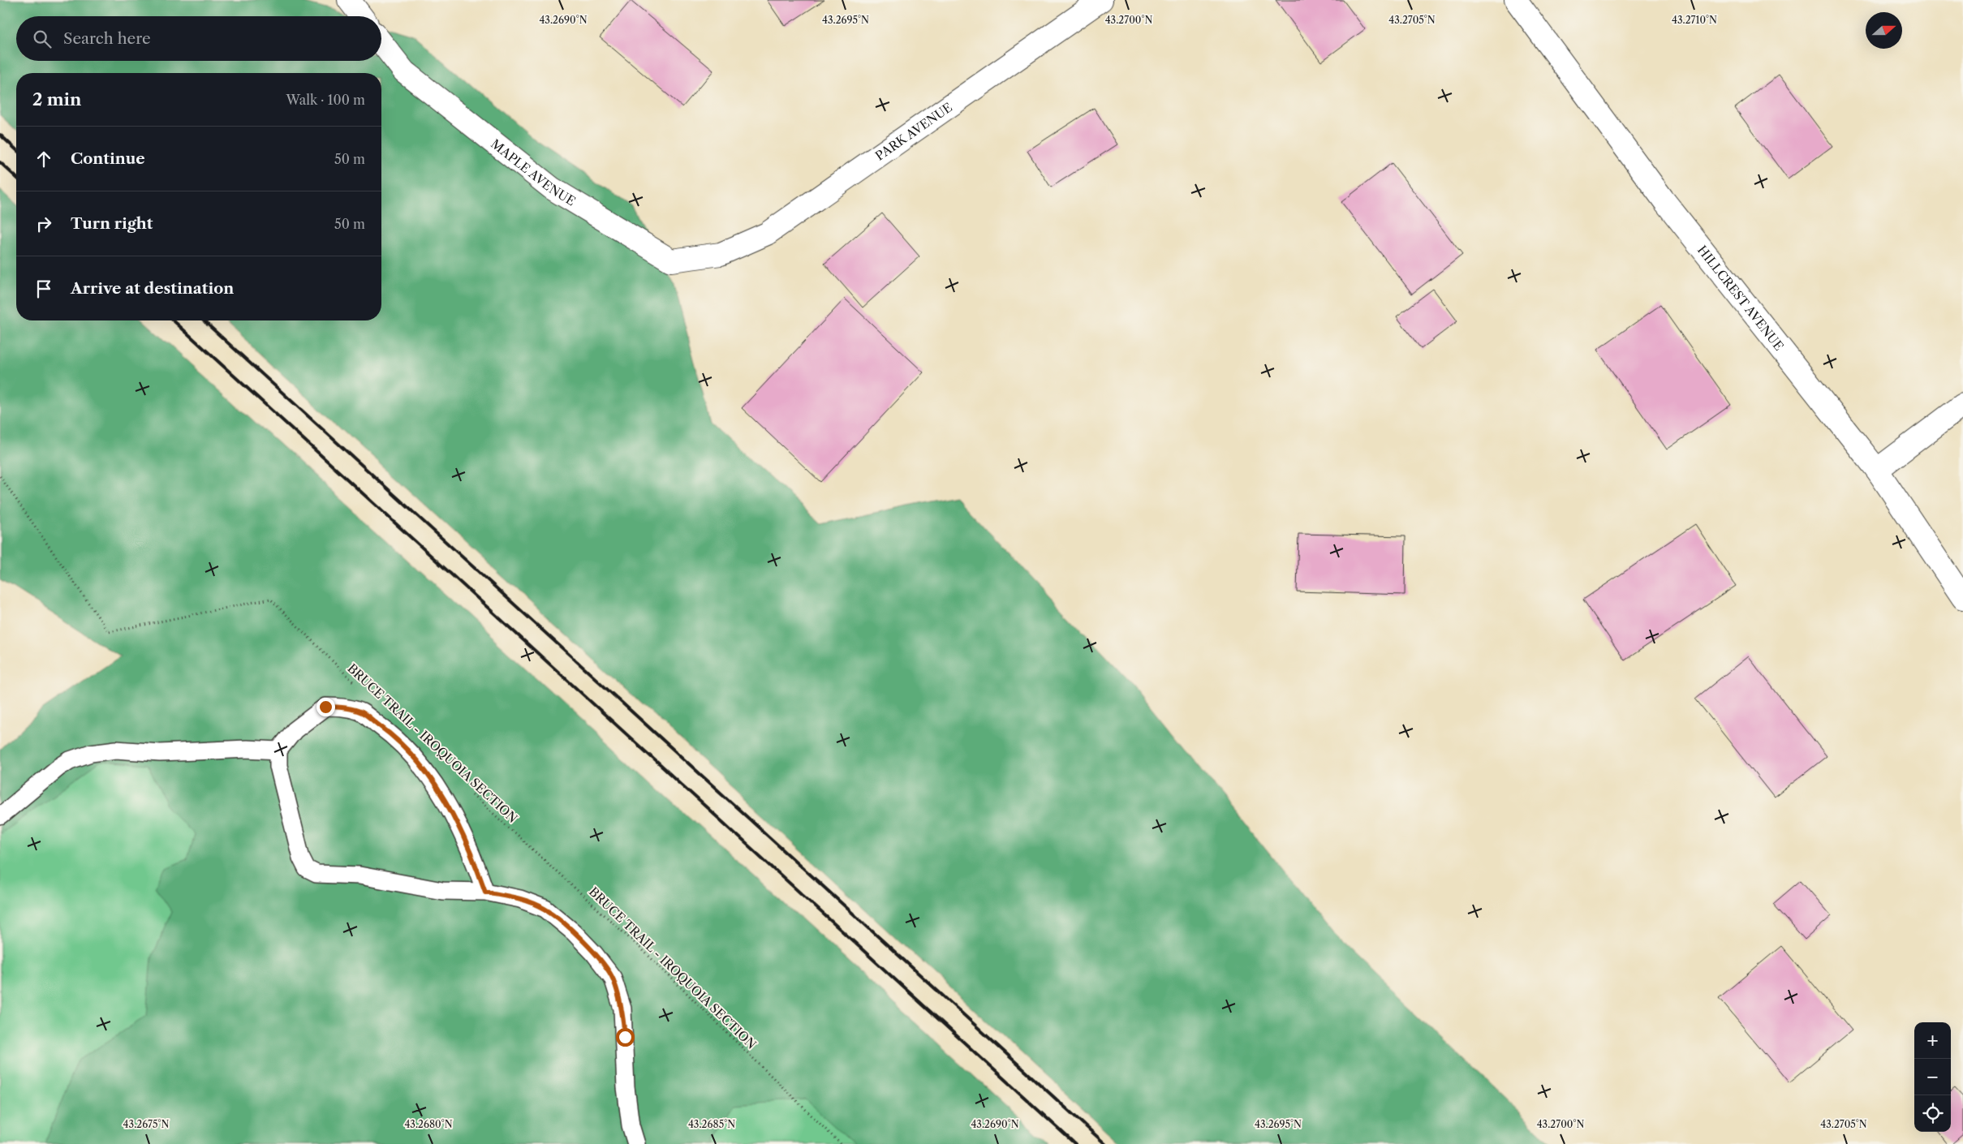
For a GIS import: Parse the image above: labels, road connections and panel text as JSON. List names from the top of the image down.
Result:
{
  "streets": {
    "street": ["PARK AVENUE", "MAPLE AVENUE", "HILLCREST AVENUE"],
    "path": ["BRUCE TRAIL - IROQUOIA SECTION"]
  },
  "crossings": [
    ["PARK AVENUE", "MAPLE AVENUE"]
  ],
  "north": "right",
  "page": {
    "search": "Search here",
    "heading": ["2 min", "Walk · 100 m"],
    "list": [
      ["Continue", "50 m"],
      ["Turn right", "50 m"],
      "Arrive at destination"
    ],
    "map_buttons": ["+", "−"]
  },
  "coordinates": [
    "43.2710°N",
    "43.2690°N",
    "43.2695°N",
    "43.2700°N",
    "43.2705°N",
    "43.2675°N",
    "43.2680°N",
    "43.2685°N"
  ]
}
